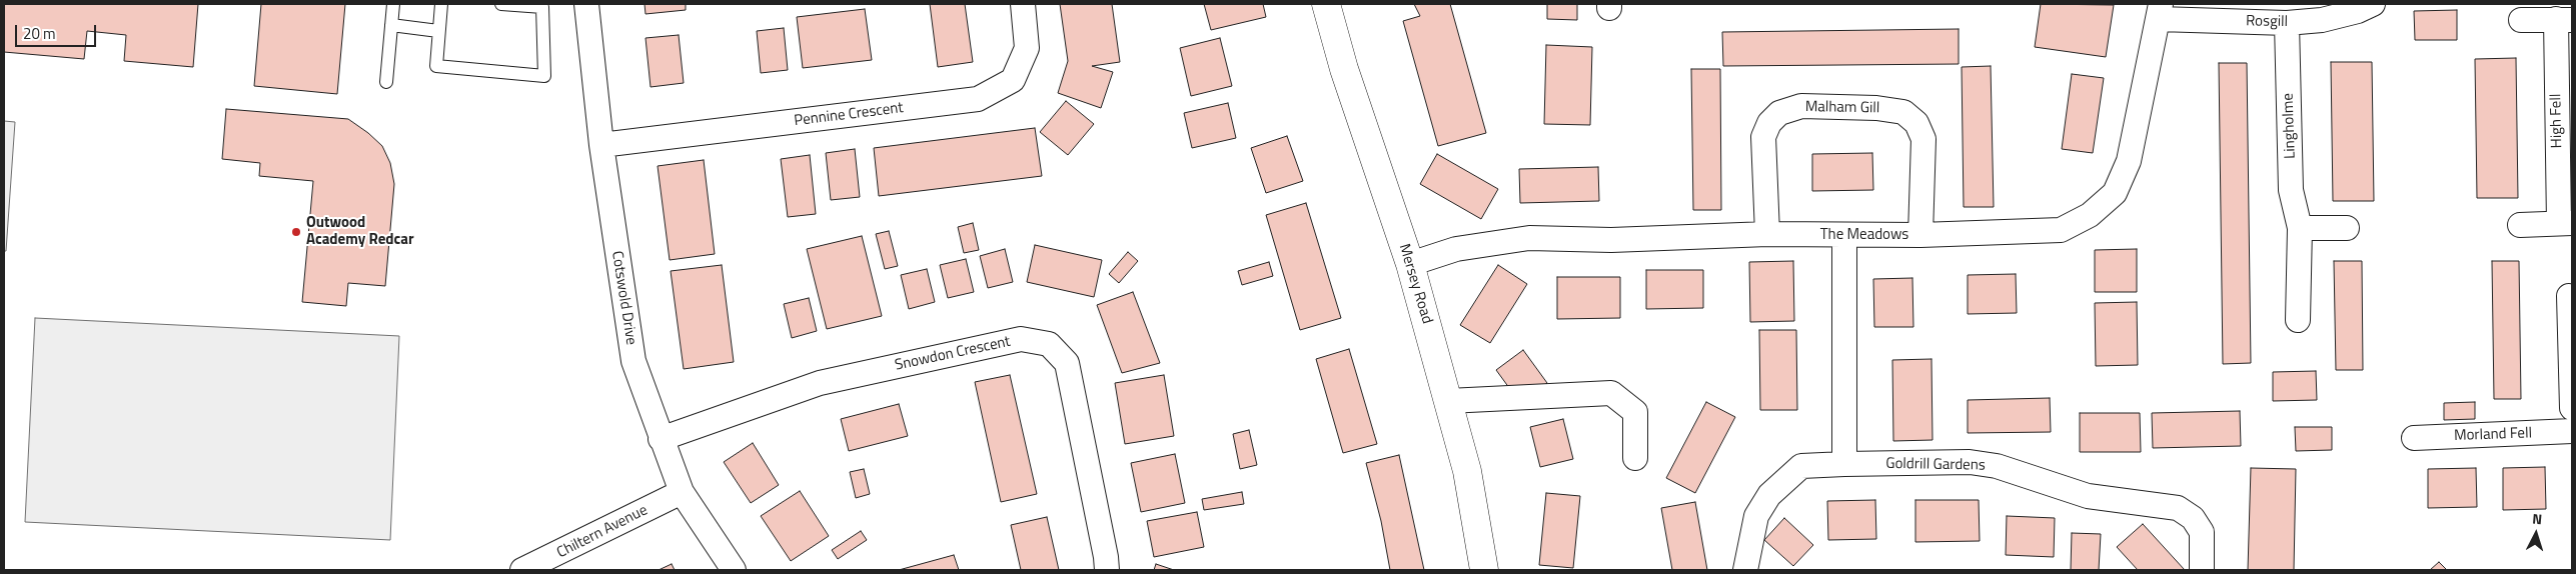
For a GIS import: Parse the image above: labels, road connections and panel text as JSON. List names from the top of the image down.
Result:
{
  "streets": {
    "street": [
      "Rosgill",
      "Malham Gill",
      "Pennine Crescent",
      "High Fell",
      "Lingholme",
      "The Meadows",
      "Mersey Road",
      "Cotswold Drive",
      "Snowdon Crescent",
      "Morland Fell",
      "Goldrill Gardens",
      "Chiltern Avenue"
    ]
  },
  "crossings": [
    ["Rosgill", "Lingholme"],
    ["Rosgill", "The Meadows"],
    ["Malham Gill", "The Meadows"],
    ["Pennine Crescent", "Cotswold Drive"],
    ["The Meadows", "Mersey Road"],
    ["Cotswold Drive", "Snowdon Crescent"],
    ["Cotswold Drive", "Chiltern Avenue"]
  ],
  "places": ["Outwood Academy Redcar"],
  "scale_bar": "20 m",
  "north": "top"
}
